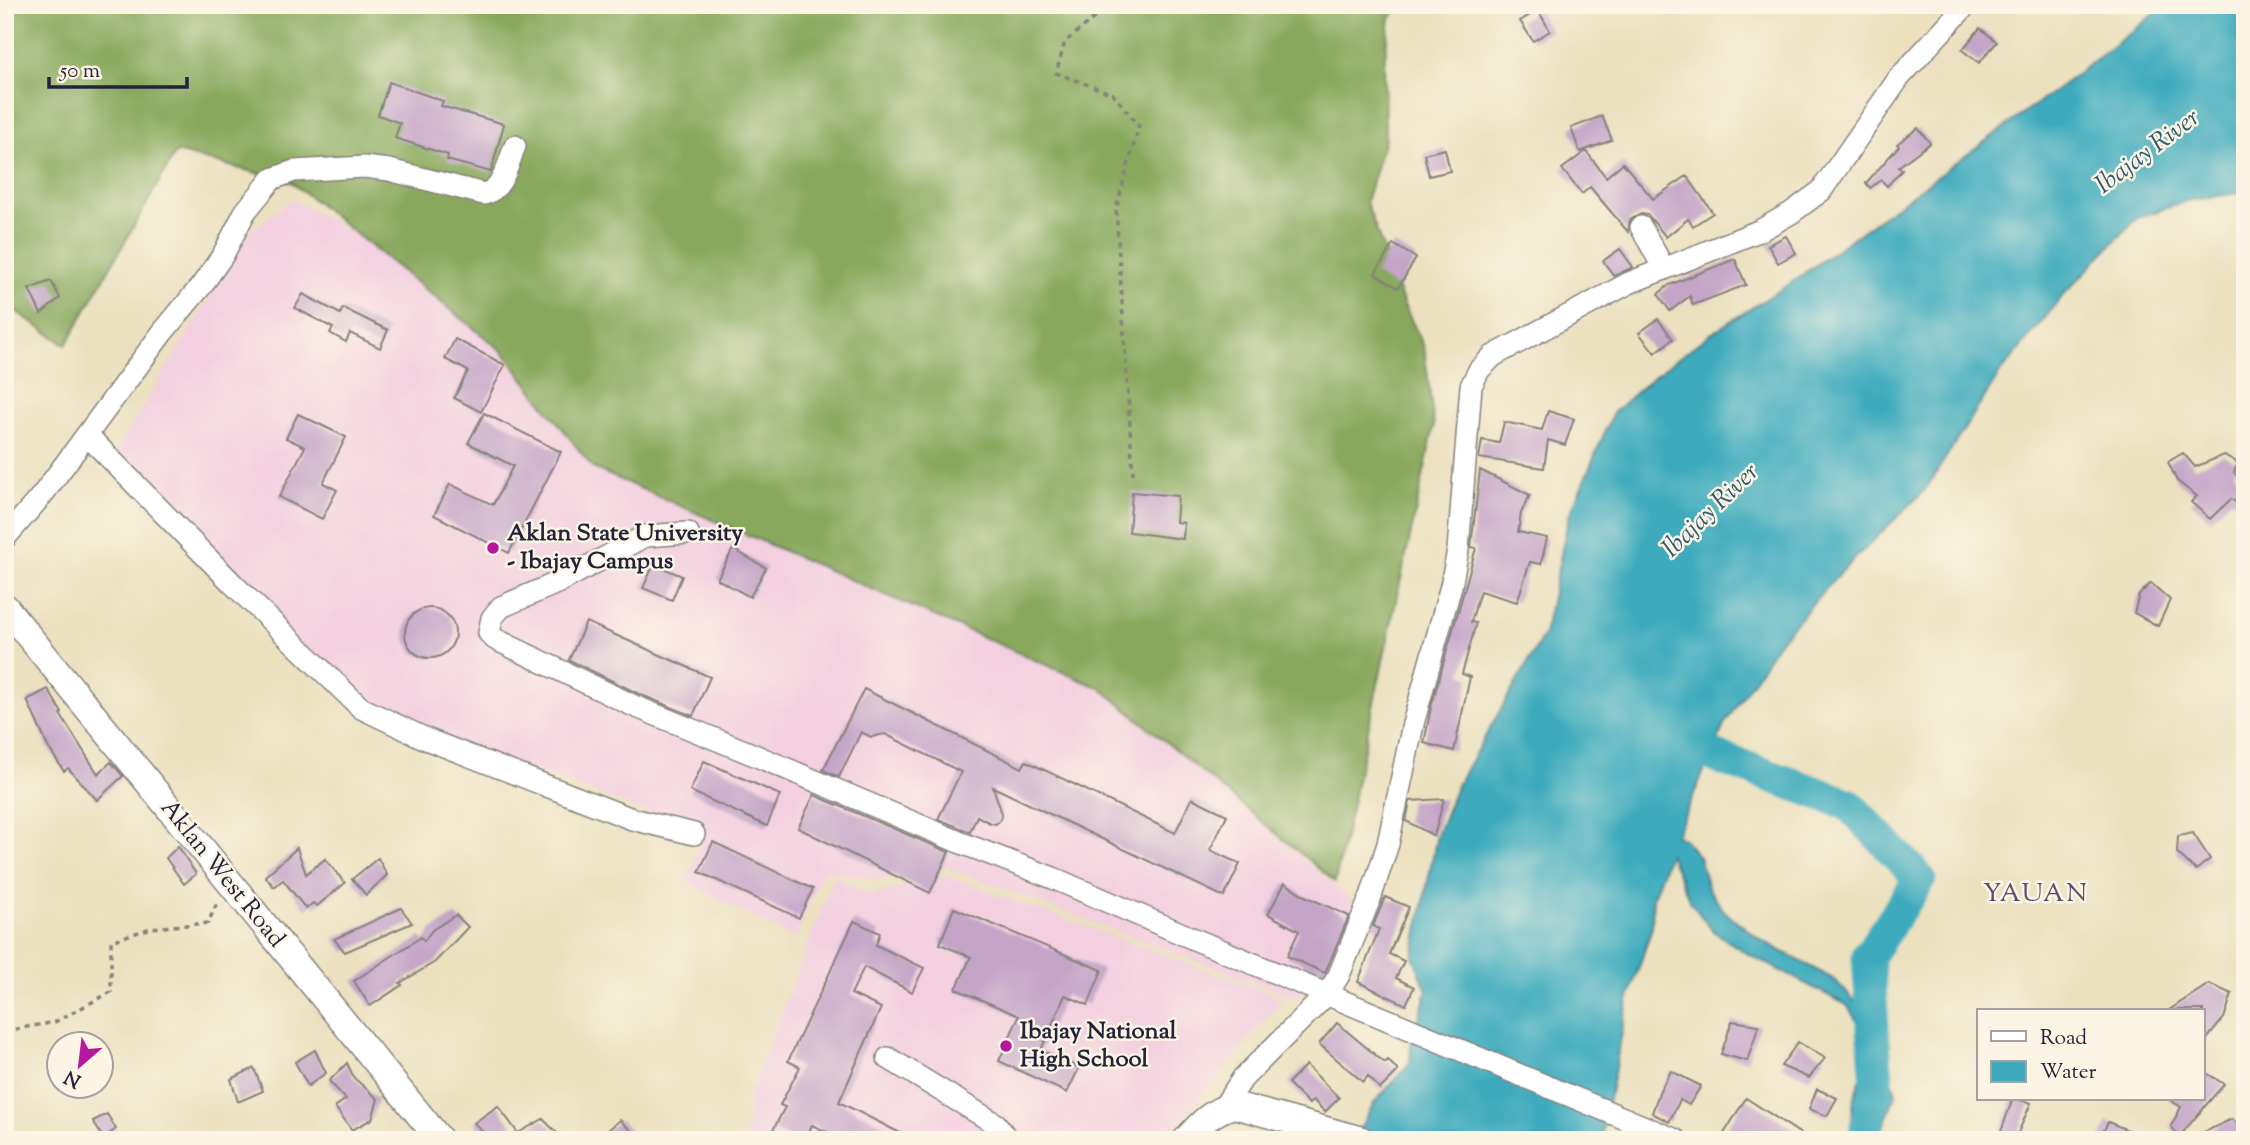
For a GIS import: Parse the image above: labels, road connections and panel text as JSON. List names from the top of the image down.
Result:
{
  "streets": {
    "main road": ["Aklan West Road"]
  },
  "districts": ["YAUAN"],
  "water": ["Ibajay River"],
  "places": ["Aklan State University - Ibajay Campus", "Ibajay National High School"],
  "legend": ["Road", "Water"],
  "scale_bar": "50 m",
  "north": "bottom left"
}
